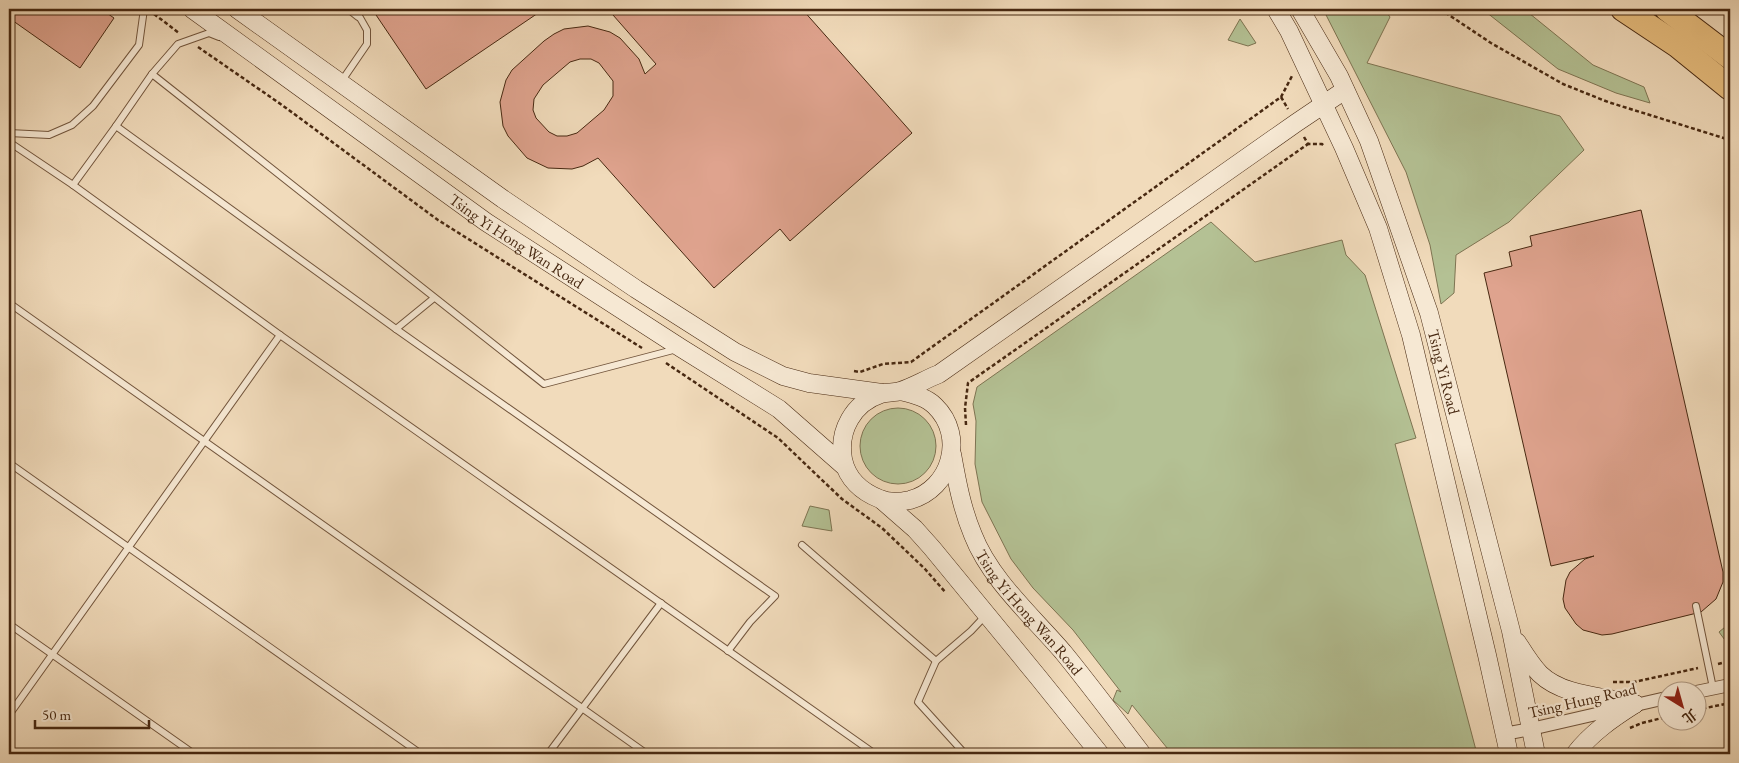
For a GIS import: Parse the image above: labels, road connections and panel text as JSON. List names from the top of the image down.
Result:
{
  "streets": {
    "street": ["Tsing Yi Hong Wan Road", "Tsing Yi Road", "Tsing Hung Road"]
  },
  "crossings": [
    ["Tsing Yi Road", "Tsing Hung Road"]
  ],
  "scale_bar": "50 m",
  "north": "bottom right"
}
